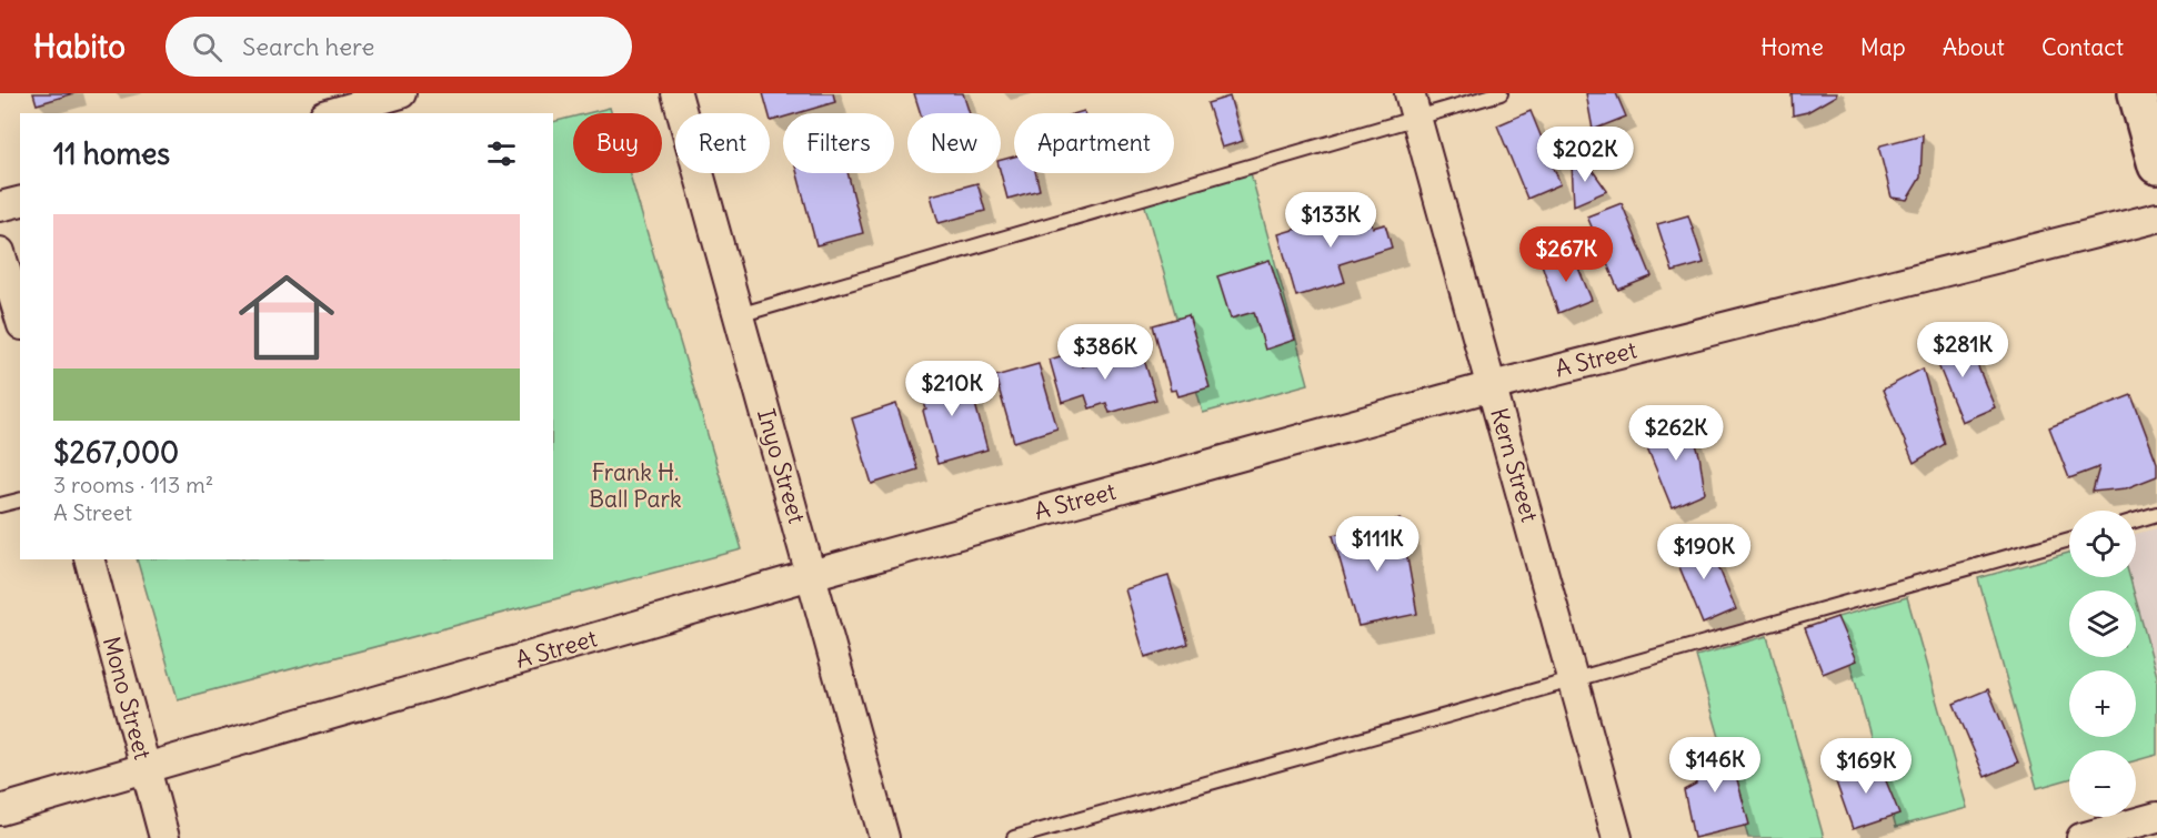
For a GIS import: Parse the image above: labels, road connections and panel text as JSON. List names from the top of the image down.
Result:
{
  "streets": {
    "street": [
      "A Street",
      "Kern Street",
      "Inyo Street",
      "Mono Street"
    ]
  },
  "crossings": [
    ["A Street", "Kern Street"],
    ["A Street", "Inyo Street"],
    ["A Street", "Mono Street"]
  ],
  "parks": ["Frank H. Ball Park"],
  "page": {
    "header": "Habito",
    "search": "Search here",
    "nav": [
      "Home",
      "Map",
      "About",
      "Contact"
    ],
    "chip": [
      "Buy",
      "Rent",
      "Filters",
      "New",
      "Apartment"
    ],
    "heading": "11 homes",
    "price": [
      "$202K",
      "$133K",
      "$267K",
      "$281K",
      "$386K",
      "$210K",
      "$262K",
      "$111K",
      "$190K",
      "$146K",
      "$169K"
    ],
    "list": [
      {
        "name": "$267,000",
        "note": "3 rooms · 113 m² · A Street"
      }
    ],
    "map_buttons": ["+", "−"]
  }
}
